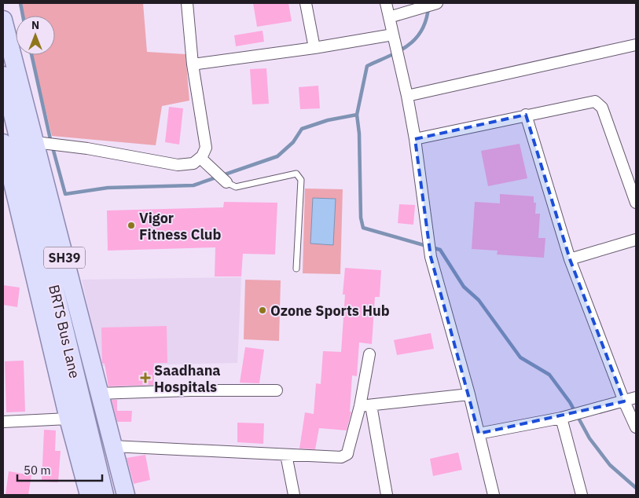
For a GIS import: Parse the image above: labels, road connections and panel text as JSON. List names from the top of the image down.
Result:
{
  "streets": {
    "main road": ["SH39", "BRTS Bus Lane"]
  },
  "places": {
    "other": ["Vigor Fitness Club", "Ozone Sports Hub"],
    "health": ["Saadhana Hospitals"]
  },
  "scale_bar": "50 m",
  "north": "top"
}
